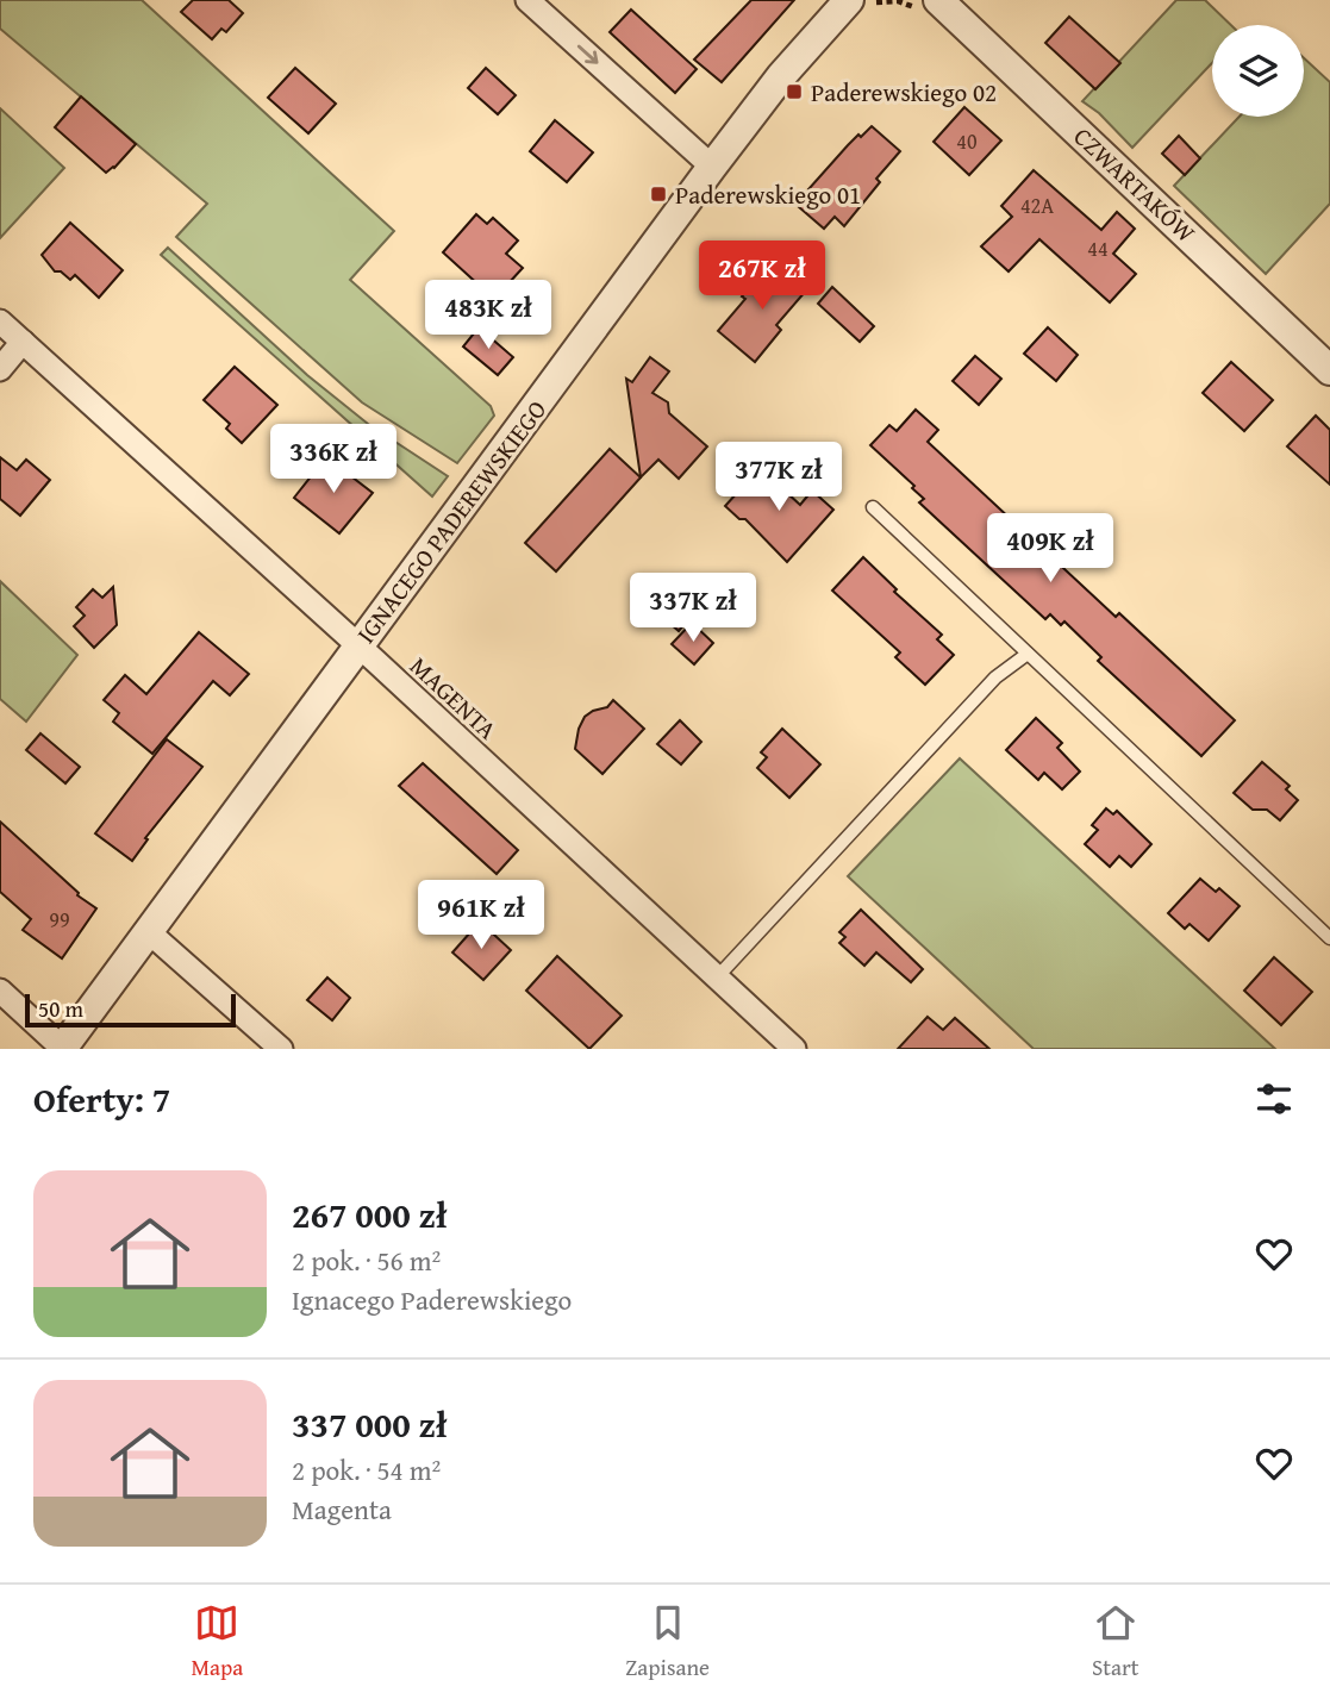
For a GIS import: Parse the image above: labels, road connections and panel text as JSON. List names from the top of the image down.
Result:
{
  "streets": {
    "street": ["CZWARTAKÓW", "IGNACEGO PADEREWSKIEGO", "MAGENTA"]
  },
  "crossings": [
    ["IGNACEGO PADEREWSKIEGO", "MAGENTA"]
  ],
  "places": {
    "transit": ["Paderewskiego 02", "Paderewskiego 01"]
  },
  "house_numbers": [
    "40",
    "42A",
    "44",
    "99"
  ],
  "scale_bar": "50 m",
  "page": {
    "price": [
      "267K zł",
      "483K zł",
      "336K zł",
      "377K zł",
      "409K zł",
      "337K zł",
      "961K zł"
    ],
    "scale": "50 m",
    "heading": "Oferty: 7",
    "list": [
      {
        "name": "267 000 zł",
        "note": "2 pok. · 56 m² · Ignacego Paderewskiego"
      },
      {
        "name": "337 000 zł",
        "note": "2 pok. · 54 m² · Magenta"
      }
    ],
    "tabs": ["Mapa", "Zapisane", "Start"]
  }
}
